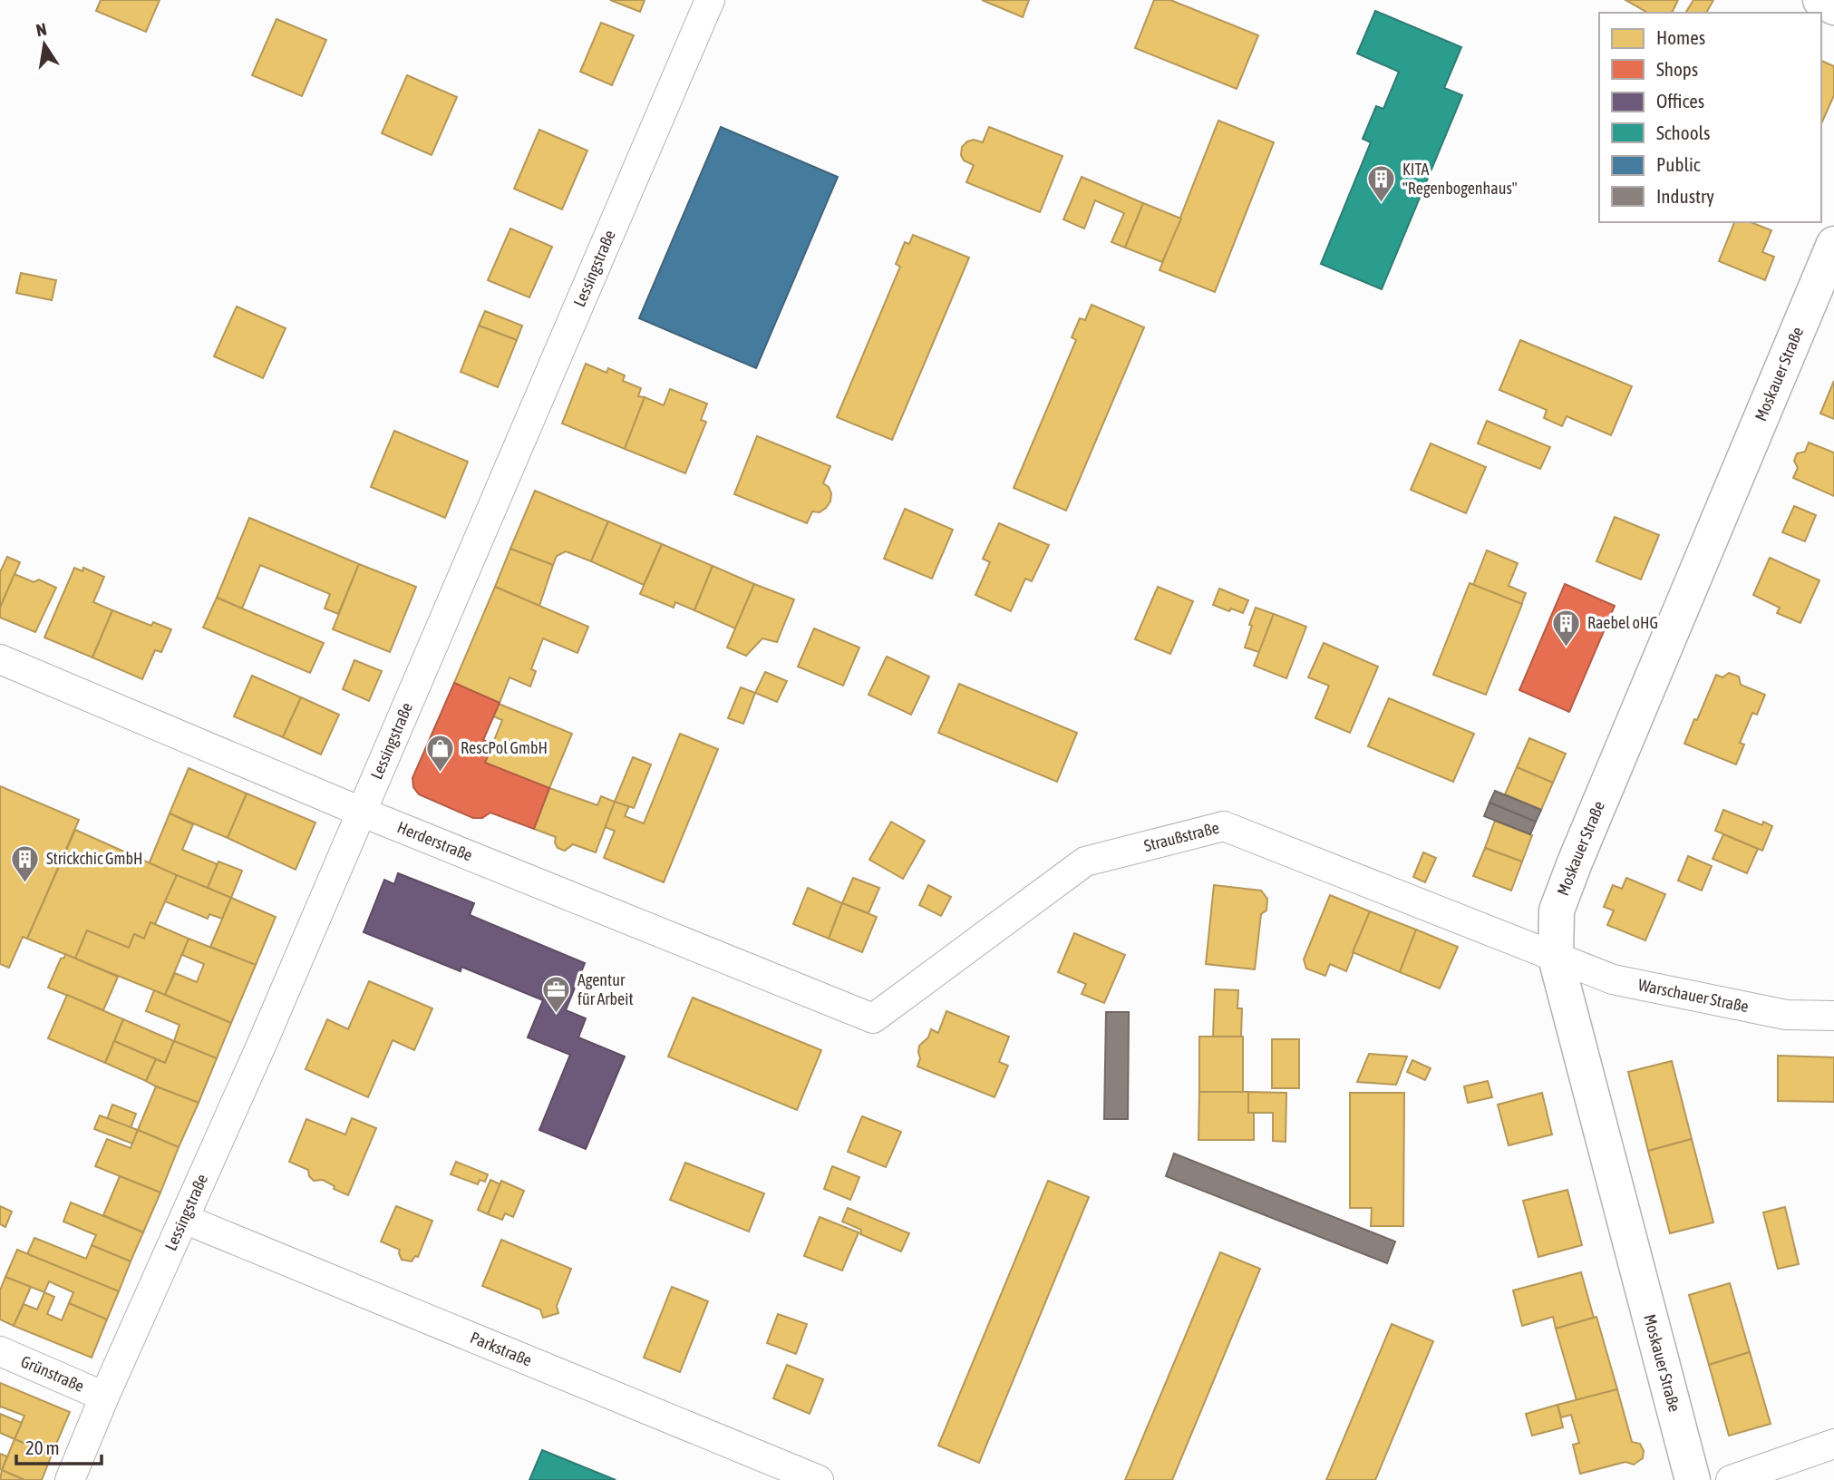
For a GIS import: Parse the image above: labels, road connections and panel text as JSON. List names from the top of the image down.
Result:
{
  "streets": {
    "main road": ["Moskauer Straße"],
    "street": [
      "Lessingstraße",
      "Straußstraße",
      "Herderstraße",
      "Warschauer Straße",
      "Parkstraße",
      "Grünstraße"
    ]
  },
  "crossings": [
    ["Lessingstraße", "Herderstraße"],
    ["Lessingstraße", "Parkstraße"],
    ["Lessingstraße", "Grünstraße"],
    ["Moskauer Straße", "Straußstraße"],
    ["Moskauer Straße", "Warschauer Straße"],
    ["Straußstraße", "Herderstraße"],
    ["Straußstraße", "Warschauer Straße"]
  ],
  "places": {
    "building": ["KITA \"Regenbogenhaus\"", "Raebel oHG", "Strickchic GmbH"],
    "shop": ["RescPol GmbH"],
    "office": ["Agentur für Arbeit"]
  },
  "legend": [
    "Homes",
    "Shops",
    "Offices",
    "Schools",
    "Public",
    "Industry"
  ],
  "scale_bar": "20 m",
  "north": "top"
}
